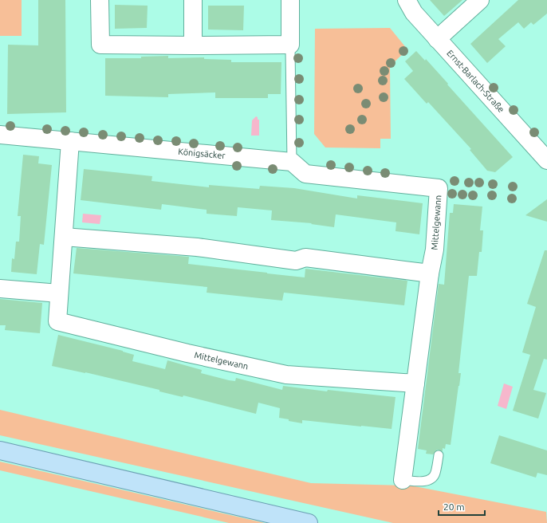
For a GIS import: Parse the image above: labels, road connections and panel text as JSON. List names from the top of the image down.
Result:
{
  "streets": {
    "street": ["Ernst-Barlach-Straße", "Königsäcker", "Mittelgewann"]
  },
  "crossings": [
    ["Königsäcker", "Mittelgewann"]
  ],
  "scale_bar": "20 m"
}
